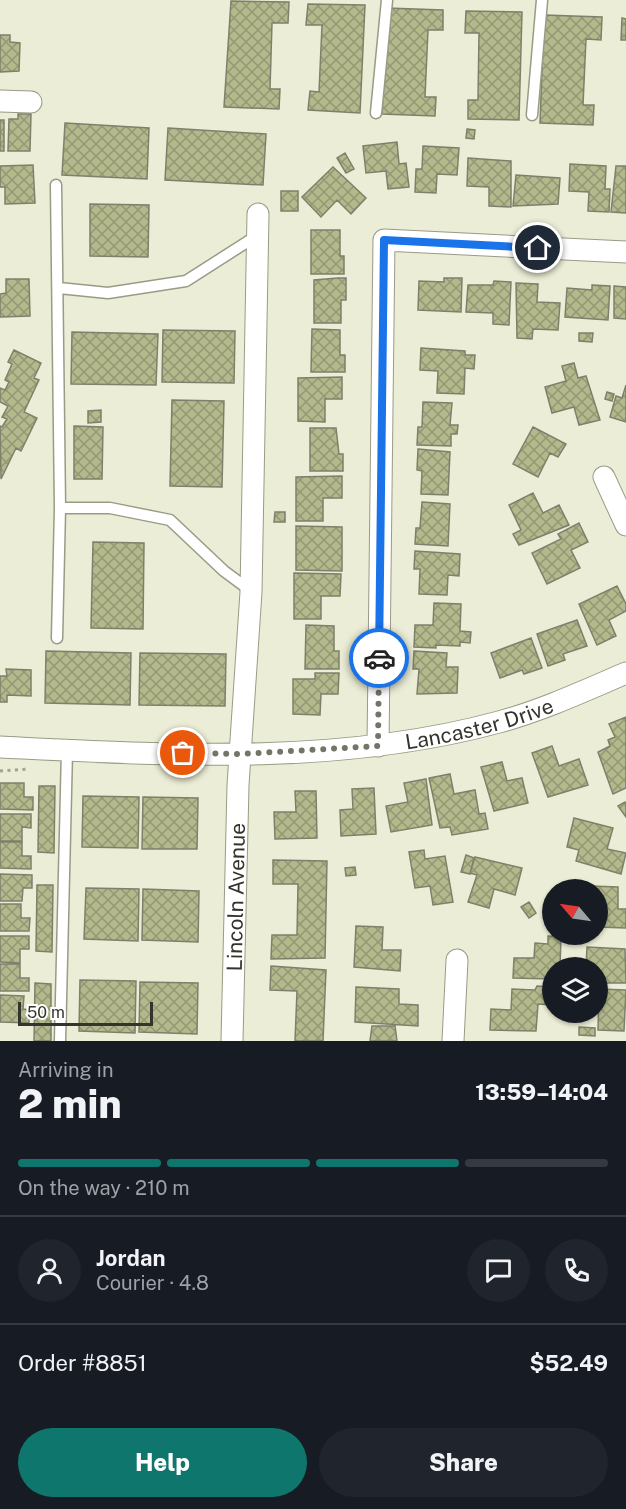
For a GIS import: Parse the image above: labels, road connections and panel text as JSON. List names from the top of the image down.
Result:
{
  "streets": {
    "street": ["Lancaster Drive", "Lincoln Avenue"]
  },
  "crossings": [
    ["Lancaster Drive", "Lincoln Avenue"]
  ],
  "scale_bar": "50 m",
  "north": "top left",
  "page": {
    "scale": "50 m",
    "heading": ["2 min", "Arriving in", "13:59–14:04"],
    "panel": [
      "Jordan",
      "Courier · 4.8",
      "Order #8851",
      "$52.49"
    ],
    "bar": "On the way · 210 m",
    "buttons": ["Help", "Share"]
  }
}
